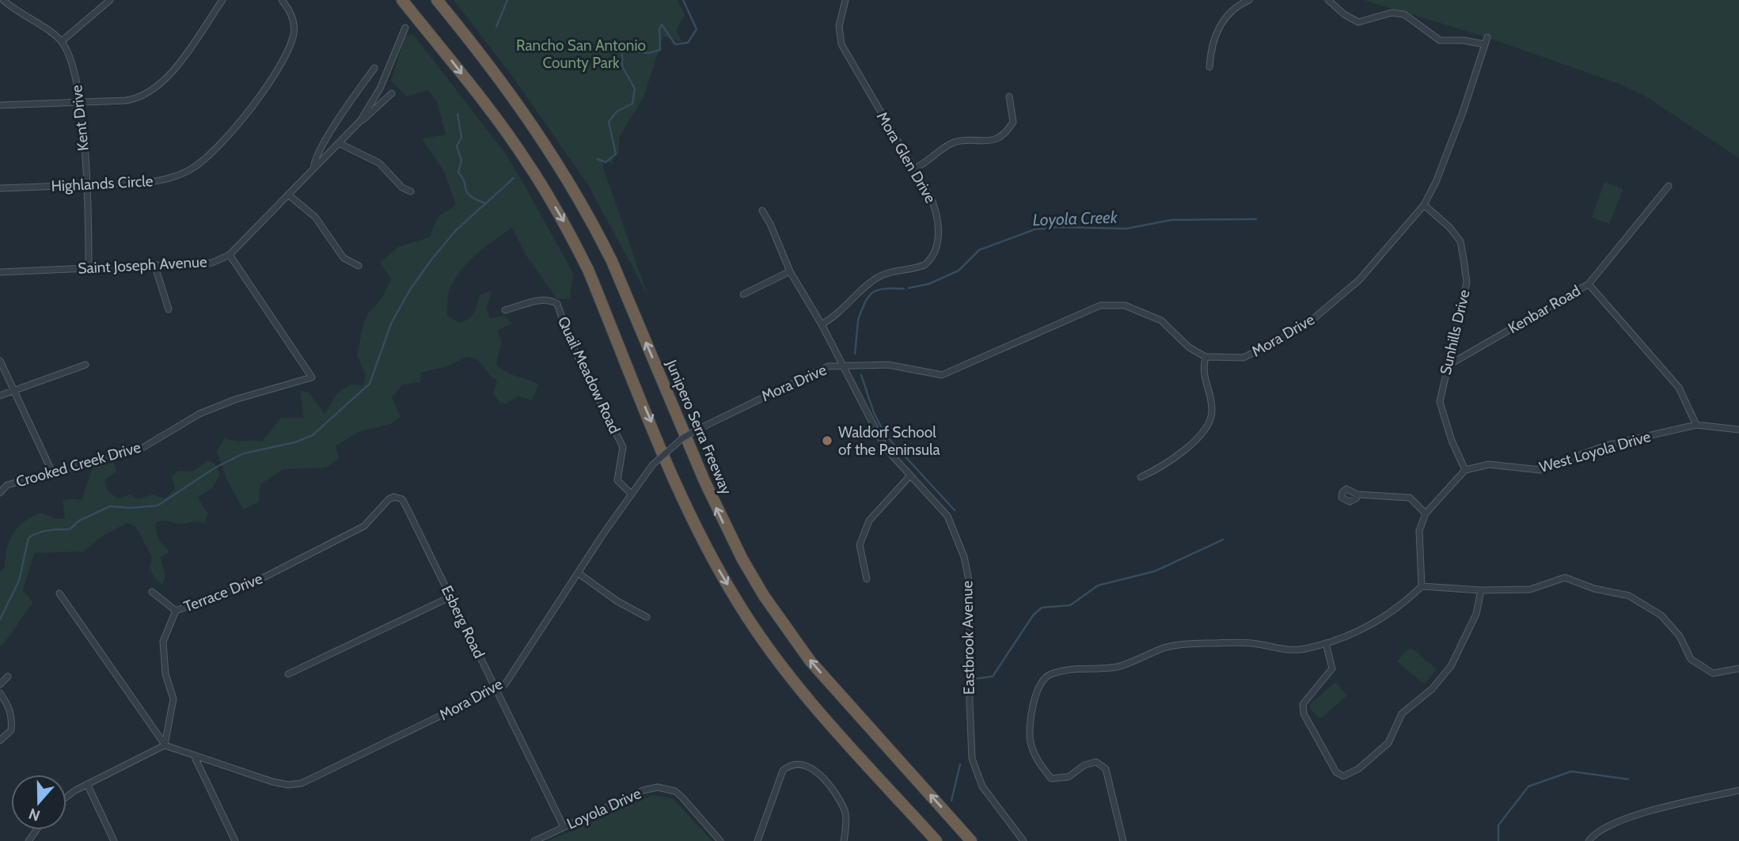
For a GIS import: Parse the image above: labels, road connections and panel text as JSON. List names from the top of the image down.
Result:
{
  "streets": {
    "highway": ["Junipero Serra Freeway"],
    "street": [
      "Kent Drive",
      "Mora Glen Drive",
      "Highlands Circle",
      "Saint Joseph Avenue",
      "Kenbar Road",
      "Sunhills Drive",
      "Mora Drive",
      "Quail Meadow Road",
      "West Loyola Drive",
      "Crooked Creek Drive",
      "Terrace Drive",
      "Esberg Road",
      "Eastbrook Avenue",
      "Loyola Drive"
    ]
  },
  "crossings": [
    ["Kent Drive", "Highlands Circle"],
    ["Kent Drive", "Saint Joseph Avenue"],
    ["Mora Glen Drive", "Eastbrook Avenue"],
    ["Saint Joseph Avenue", "Crooked Creek Drive"],
    ["Kenbar Road", "Sunhills Drive"],
    ["Sunhills Drive", "Mora Drive"],
    ["Sunhills Drive", "West Loyola Drive"],
    ["Mora Drive", "Quail Meadow Road"],
    ["Mora Drive", "Terrace Drive"],
    ["Mora Drive", "Esberg Road"],
    ["Mora Drive", "Eastbrook Avenue"],
    ["Terrace Drive", "Esberg Road"],
    ["Esberg Road", "Loyola Drive"]
  ],
  "water": ["Loyola Creek"],
  "parks": ["Rancho San Antonio County Park"],
  "places": ["Waldorf School of the Peninsula"],
  "north": "bottom"
}
